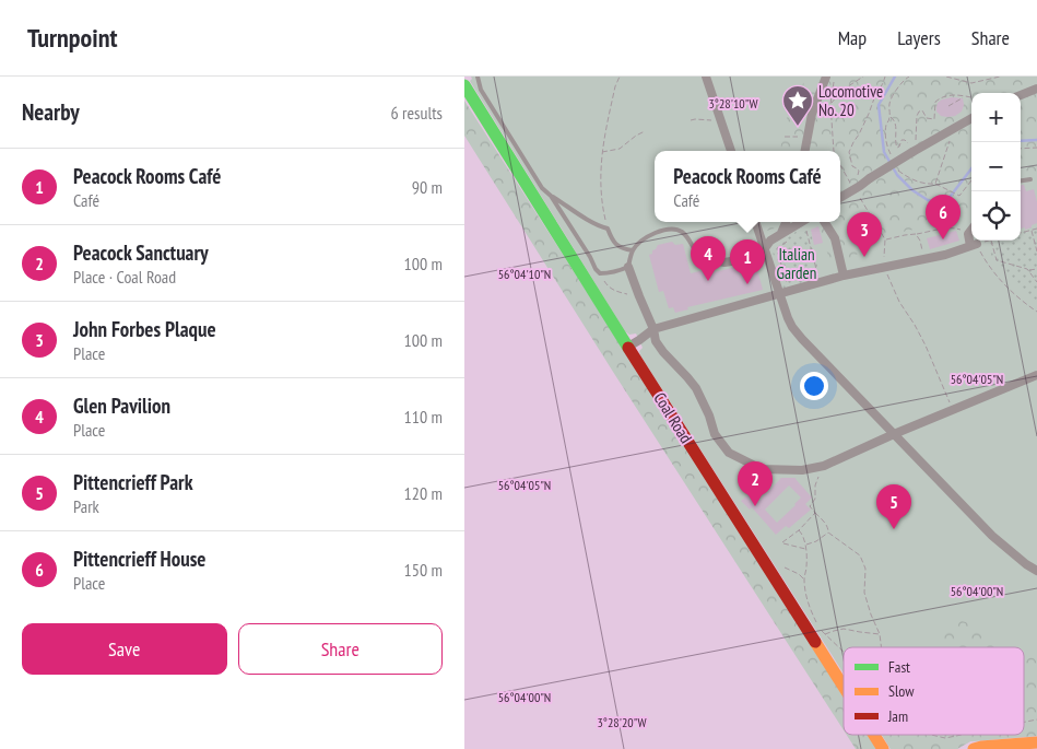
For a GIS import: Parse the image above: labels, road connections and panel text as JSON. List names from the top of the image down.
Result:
{
  "streets": {
    "street": ["Coal Road"]
  },
  "parks": ["Italian Garden"],
  "places": {
    "place": ["Locomotive No. 20"]
  },
  "legend": ["Fast", "Slow", "Jam"],
  "page": {
    "header": "Turnpoint",
    "nav": ["Map", "Layers", "Share"],
    "heading": ["Nearby", "6 results"],
    "map_buttons": ["+", "−"],
    "list": [
      {
        "mark": "1",
        "name": "Peacock Rooms Café",
        "note": "Café",
        "value": "90 m"
      },
      {
        "mark": "2",
        "name": "Peacock Sanctuary",
        "note": "Place · Coal Road",
        "value": "100 m"
      },
      {
        "mark": "3",
        "name": "John Forbes Plaque",
        "note": "Place",
        "value": "100 m"
      },
      {
        "mark": "4",
        "name": "Glen Pavilion",
        "note": "Place",
        "value": "110 m"
      },
      {
        "mark": "5",
        "name": "Pittencrieff Park",
        "note": "Park",
        "value": "120 m"
      },
      {
        "mark": "6",
        "name": "Pittencrieff House",
        "note": "Place",
        "value": "150 m"
      }
    ],
    "popup": ["Peacock Rooms Café", "Café"],
    "pins": [
      "6",
      "3",
      "4",
      "1",
      "2",
      "5"
    ],
    "buttons": ["Save", "Share"]
  },
  "coordinates": [
    "3°28'10\"W",
    "56°04'10\"N",
    "56°04'05\"N",
    "56°04'00\"N",
    "3°28'20\"W"
  ]
}
